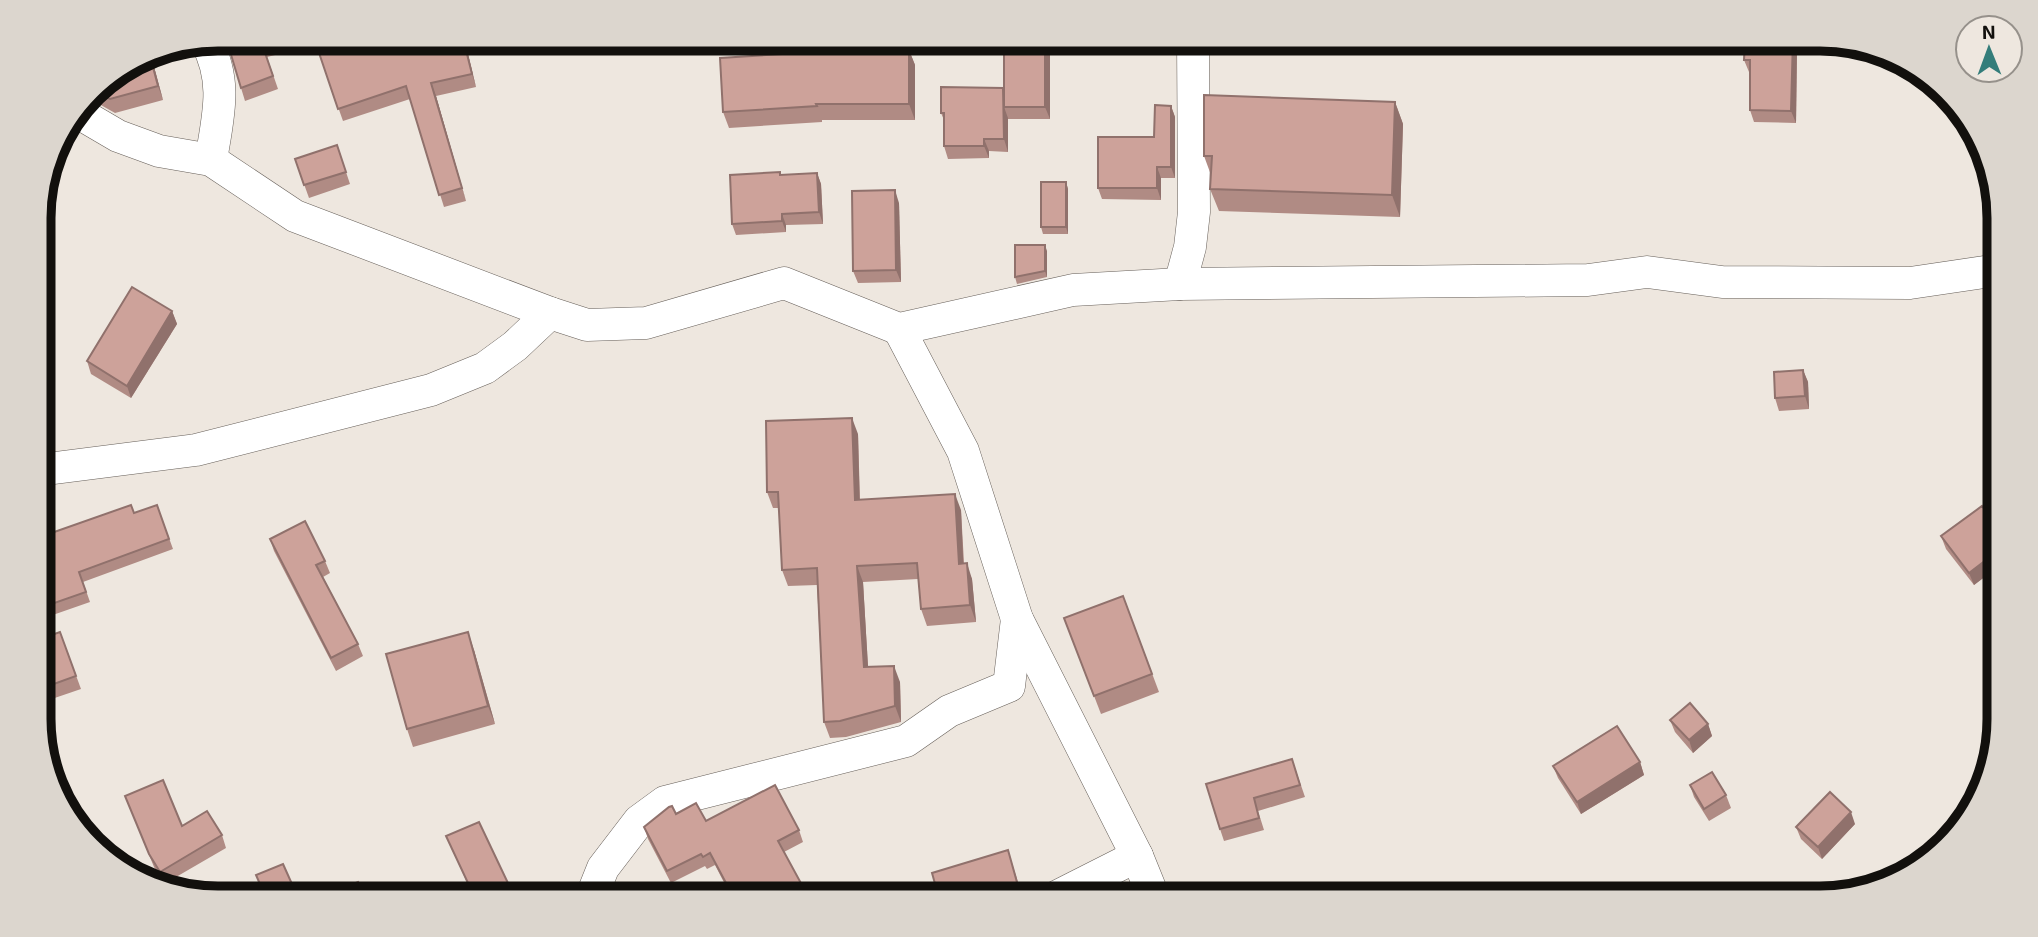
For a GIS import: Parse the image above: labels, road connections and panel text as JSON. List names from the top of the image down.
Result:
{
  "north": "top"
}
